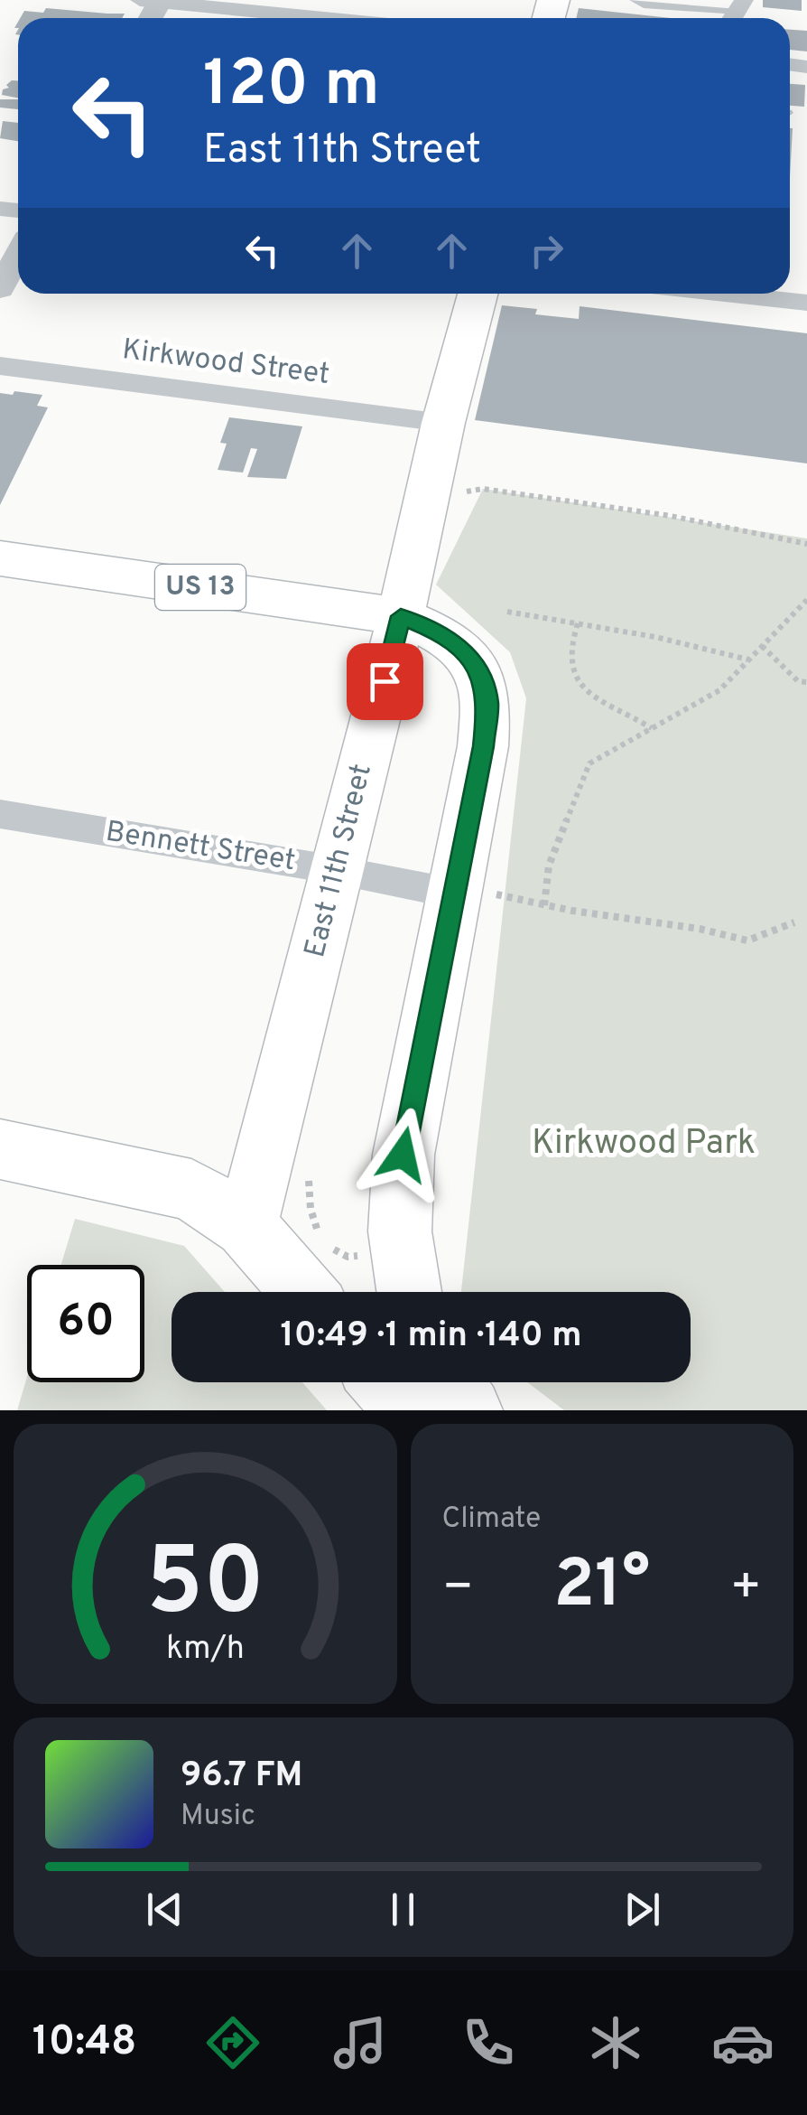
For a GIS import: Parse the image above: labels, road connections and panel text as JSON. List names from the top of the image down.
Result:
{
  "streets": {
    "main road": ["US 13", "East 11th Street"],
    "street": ["Kirkwood Street", "Bennett Street"]
  },
  "crossings": [
    ["Kirkwood Street", "East 11th Street"],
    ["US 13", "Bennett Street"],
    ["US 13", "East 11th Street"],
    ["Bennett Street", "East 11th Street"]
  ],
  "parks": ["Kirkwood Park"],
  "page": {
    "turn": ["120 m", "East 11th Street"],
    "limit": "60",
    "trip": "10:49 · 1 min · 140 m",
    "tile": "Climate",
    "heat": ["−", "21°", "+"],
    "song": ["96.7 FM", "Music"],
    "tabs": "10:48",
    "gauge": ["50", "km/h"]
  }
}
